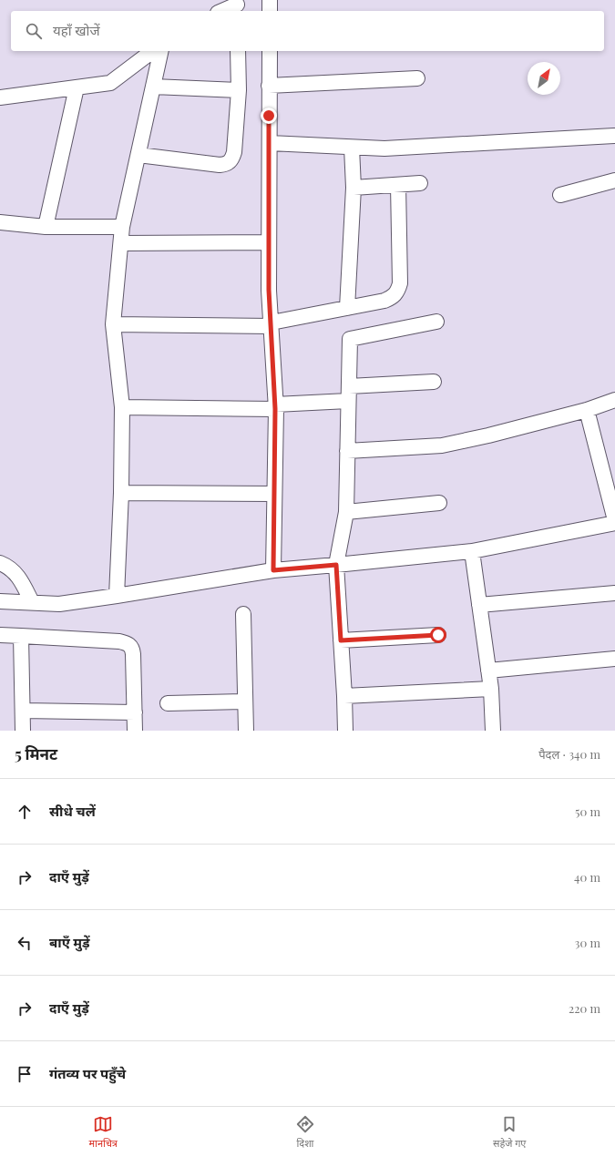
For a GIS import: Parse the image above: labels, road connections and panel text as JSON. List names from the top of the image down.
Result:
{
  "north": "top right",
  "page": {
    "search": "यहाँ खोजें",
    "heading": ["5 मिनट", "पैदल · 340 m"],
    "list": [
      ["सीधे चलें", "50 m"],
      ["दाएँ मुड़ें", "40 m"],
      ["बाएँ मुड़ें", "30 m"],
      ["दाएँ मुड़ें", "220 m"],
      "गंतव्य पर पहुँचे"
    ],
    "nav": ["मानचित्र", "दिशा", "सहेजे गए"]
  }
}
